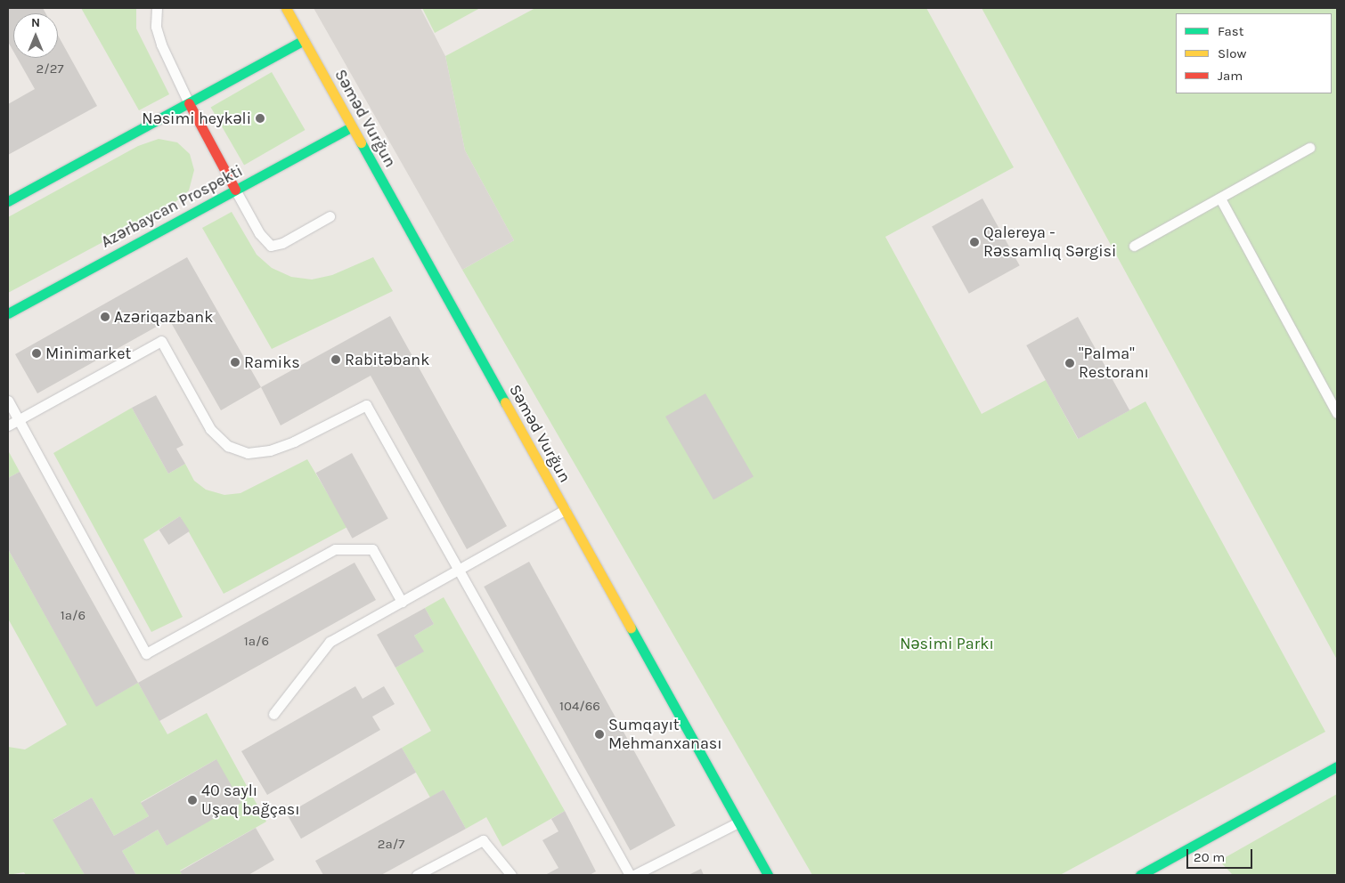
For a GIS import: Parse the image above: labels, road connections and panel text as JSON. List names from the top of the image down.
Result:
{
  "streets": {
    "main road": ["Səməd Vurğun", "Azərbaycan Prospekti"]
  },
  "crossings": [
    ["Səməd Vurğun", "Azərbaycan Prospekti"]
  ],
  "parks": ["Nəsimi Parkı"],
  "places": [
    "Nəsimi heykəli",
    "Qalereya - Rəssamlıq Sərgisi",
    "Azəriqazbank",
    "Minimarket",
    "Rabitəbank",
    "Ramiks",
    "\"Palma\" Restoranı",
    "Sumqayıt Mehmanxanası",
    "40 saylı Uşaq bağçası"
  ],
  "house_numbers": [
    "2/27",
    "1a/6",
    "1a/6",
    "104/66",
    "2a/7"
  ],
  "legend": ["Fast", "Slow", "Jam"],
  "scale_bar": "20 m",
  "north": "top"
}
